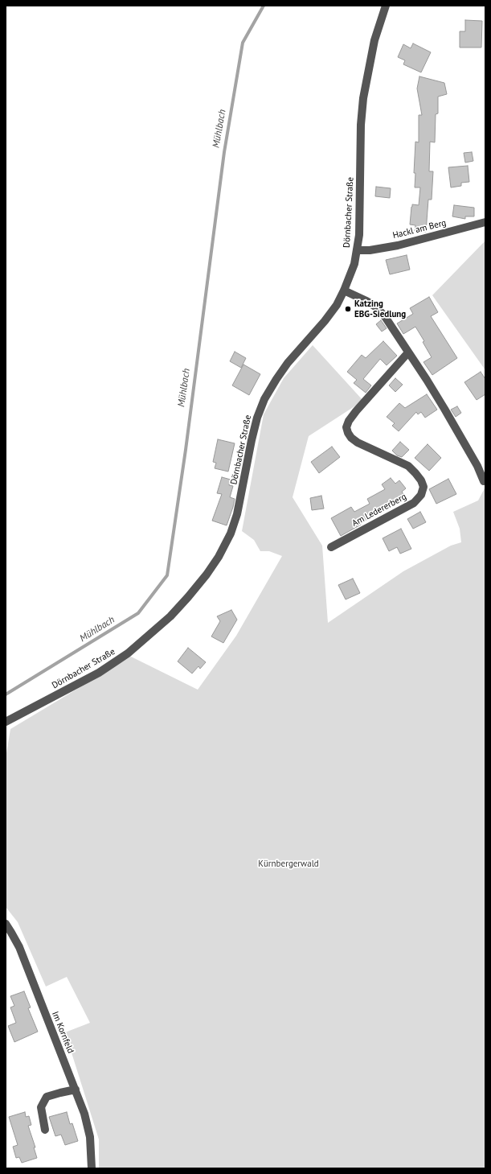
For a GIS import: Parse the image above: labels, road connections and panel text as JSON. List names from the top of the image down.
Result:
{
  "streets": {
    "street": [
      "Dörnbacher Straße",
      "Hackl am Berg",
      "Am Ledererberg",
      "Im Kornfeld"
    ]
  },
  "crossings": [
    ["Dörnbacher Straße", "Hackl am Berg"]
  ],
  "water": ["Mühlbach"],
  "parks": ["Kürnbergerwald"],
  "places": ["Katzing EBG-Siedlung"]
}
